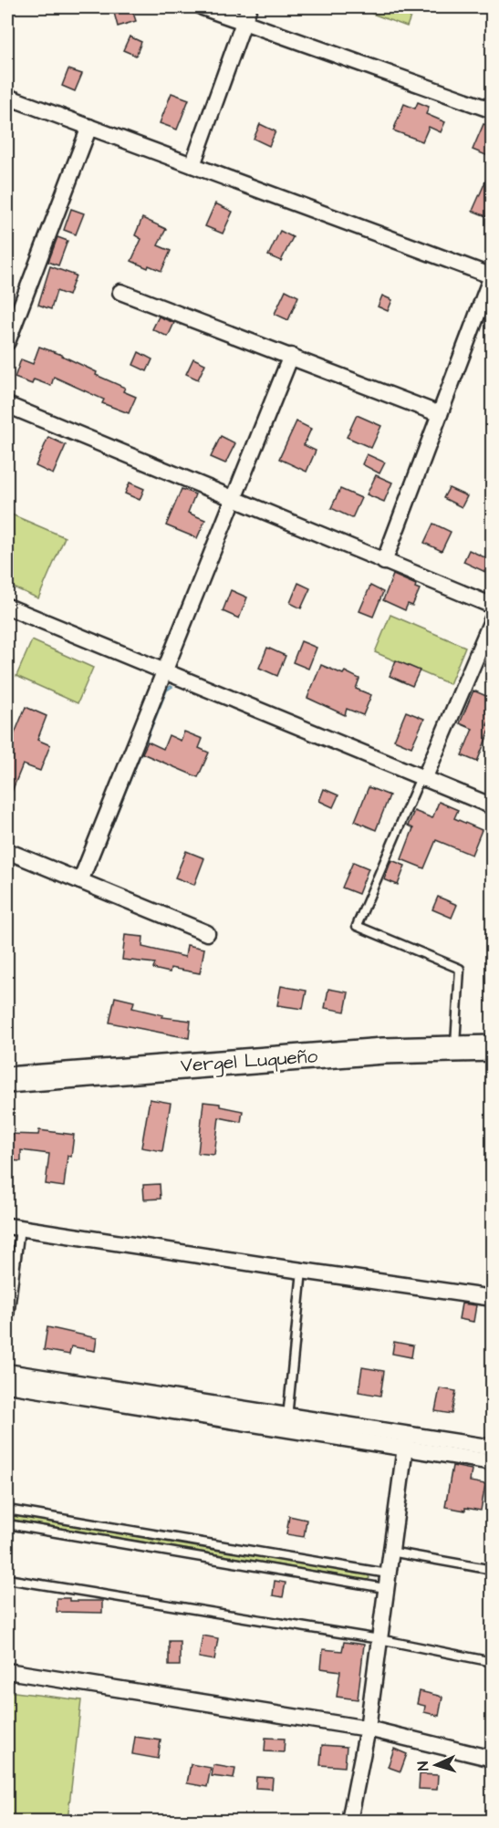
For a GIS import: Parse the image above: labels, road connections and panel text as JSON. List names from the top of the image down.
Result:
{
  "streets": {
    "main road": ["Vergel Luqueño"]
  },
  "north": "left"
}
